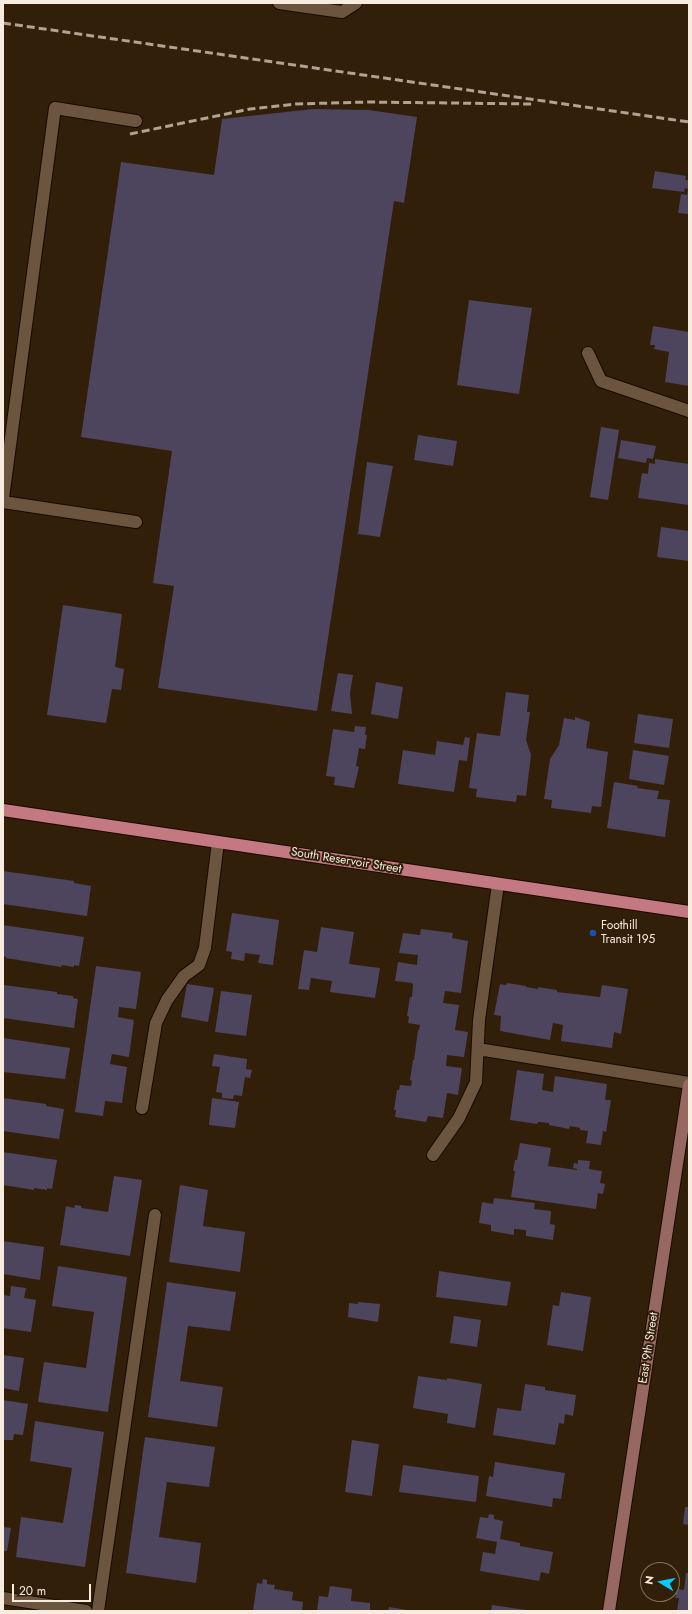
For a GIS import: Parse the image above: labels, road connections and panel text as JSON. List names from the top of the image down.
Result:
{
  "streets": {
    "main road": ["South Reservoir Street"],
    "street": ["East 9th Street"]
  },
  "places": ["Foothill Transit 195"],
  "scale_bar": "20 m",
  "north": "left"
}
